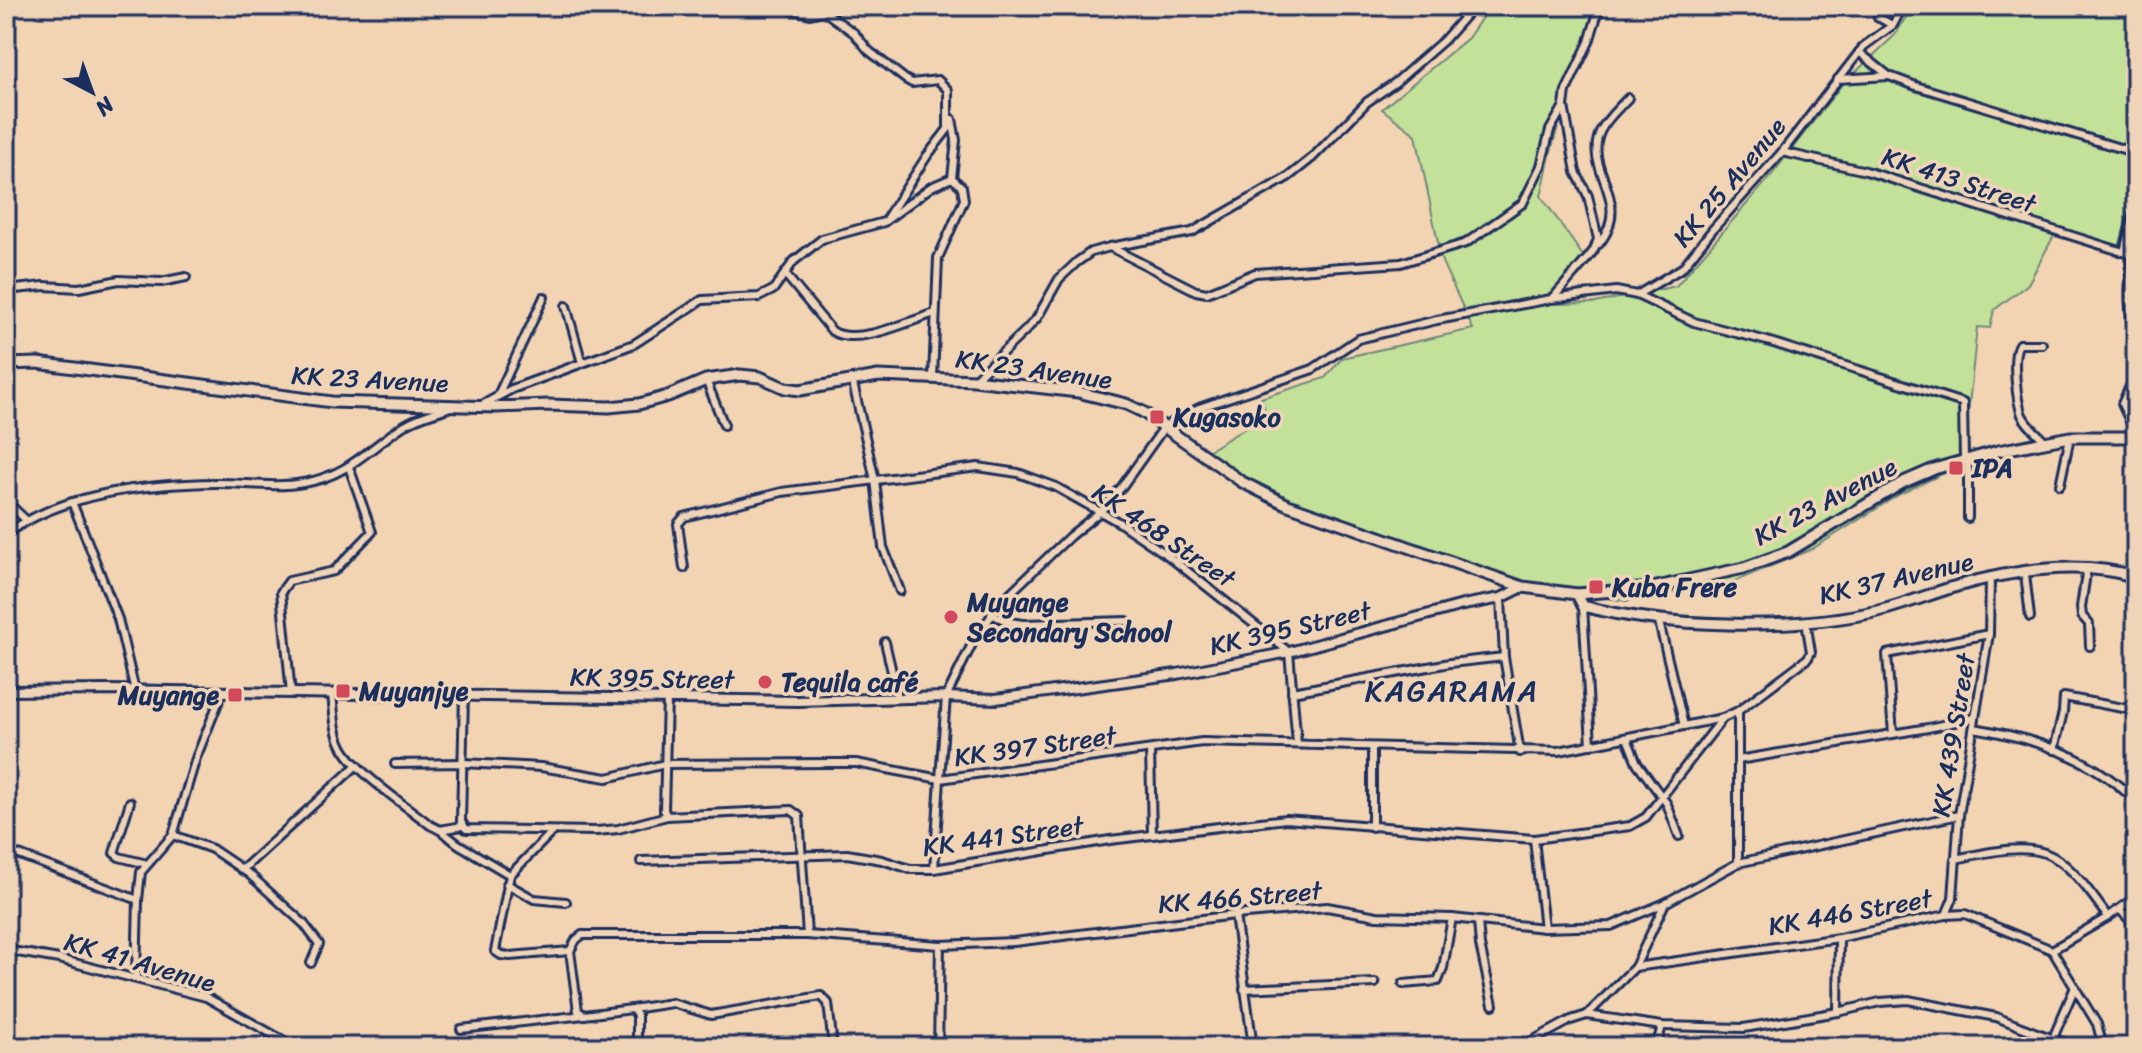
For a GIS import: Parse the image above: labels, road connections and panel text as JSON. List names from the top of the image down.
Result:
{
  "streets": {
    "main road": ["KK 23 Avenue", "KK 37 Avenue"],
    "street": [
      "KK 413 Street",
      "KK 25 Avenue",
      "KK 468 Street",
      "KK 395 Street",
      "KK 439 Street",
      "KK 397 Street",
      "KK 441 Street",
      "KK 466 Street",
      "KK 446 Street",
      "KK 41 Avenue"
    ]
  },
  "crossings": [
    ["KK 413 Street", "KK 25 Avenue"],
    ["KK 25 Avenue", "KK 397 Street"],
    ["KK 23 Avenue", "KK 395 Street"],
    ["KK 23 Avenue", "KK 397 Street"],
    ["KK 468 Street", "KK 395 Street"],
    ["KK 468 Street", "KK 397 Street"],
    ["KK 37 Avenue", "KK 439 Street"],
    ["KK 37 Avenue", "KK 441 Street"],
    ["KK 395 Street", "KK 397 Street"],
    ["KK 439 Street", "KK 466 Street"],
    ["KK 439 Street", "KK 446 Street"],
    ["KK 397 Street", "KK 441 Street"]
  ],
  "districts": ["KAGARAMA"],
  "places": {
    "transit": [
      "Kugasoko",
      "IPA",
      "Kuba Frere",
      "Muyanjye",
      "Muyange"
    ],
    "other": ["Muyange Secondary School", "Tequila café"]
  },
  "north": "bottom right"
}
